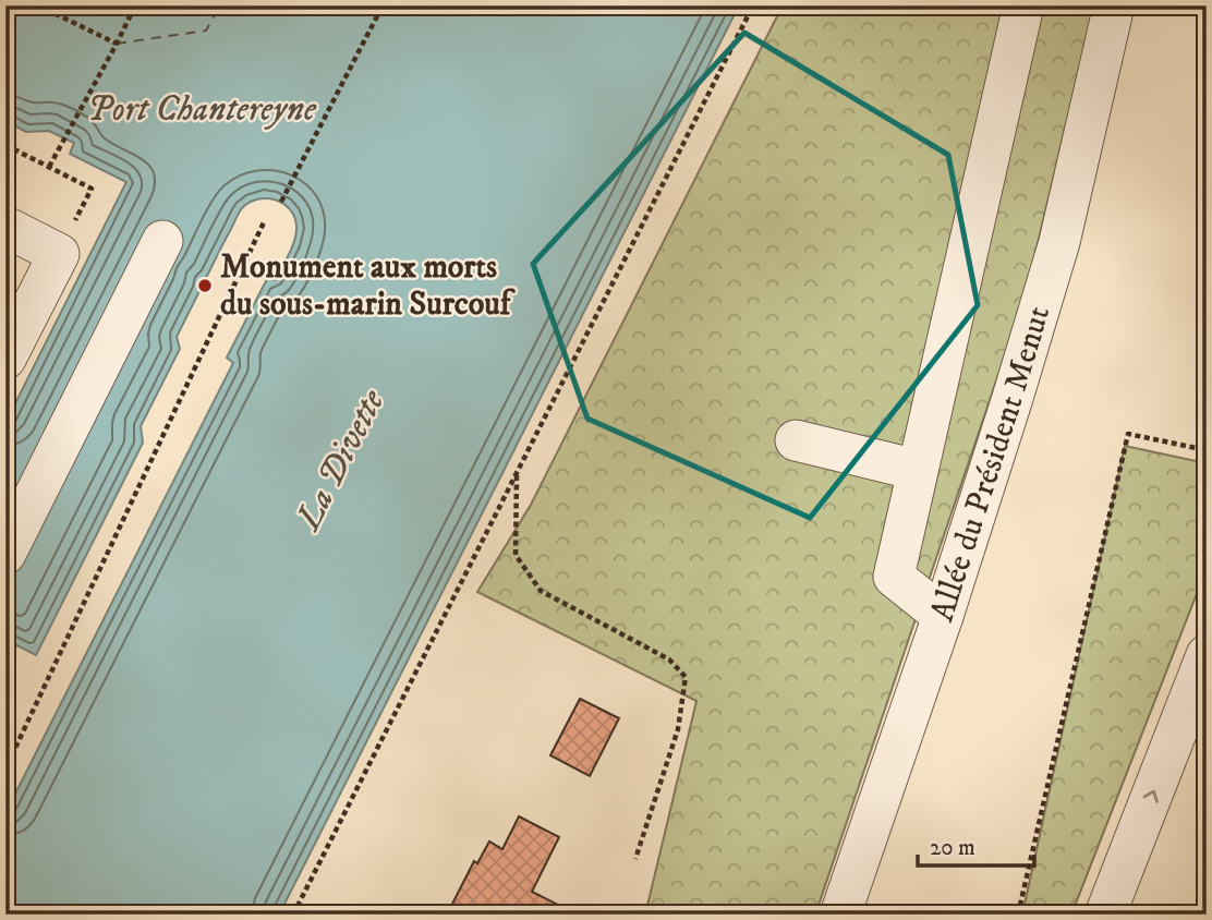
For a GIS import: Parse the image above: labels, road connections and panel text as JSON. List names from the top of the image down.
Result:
{
  "streets": {
    "street": ["Allée du Président Menut"]
  },
  "water": ["Port Chantereyne", "La Divette"],
  "places": ["Monument aux morts du sous-marin Surcouf"],
  "scale_bar": "20 m"
}
